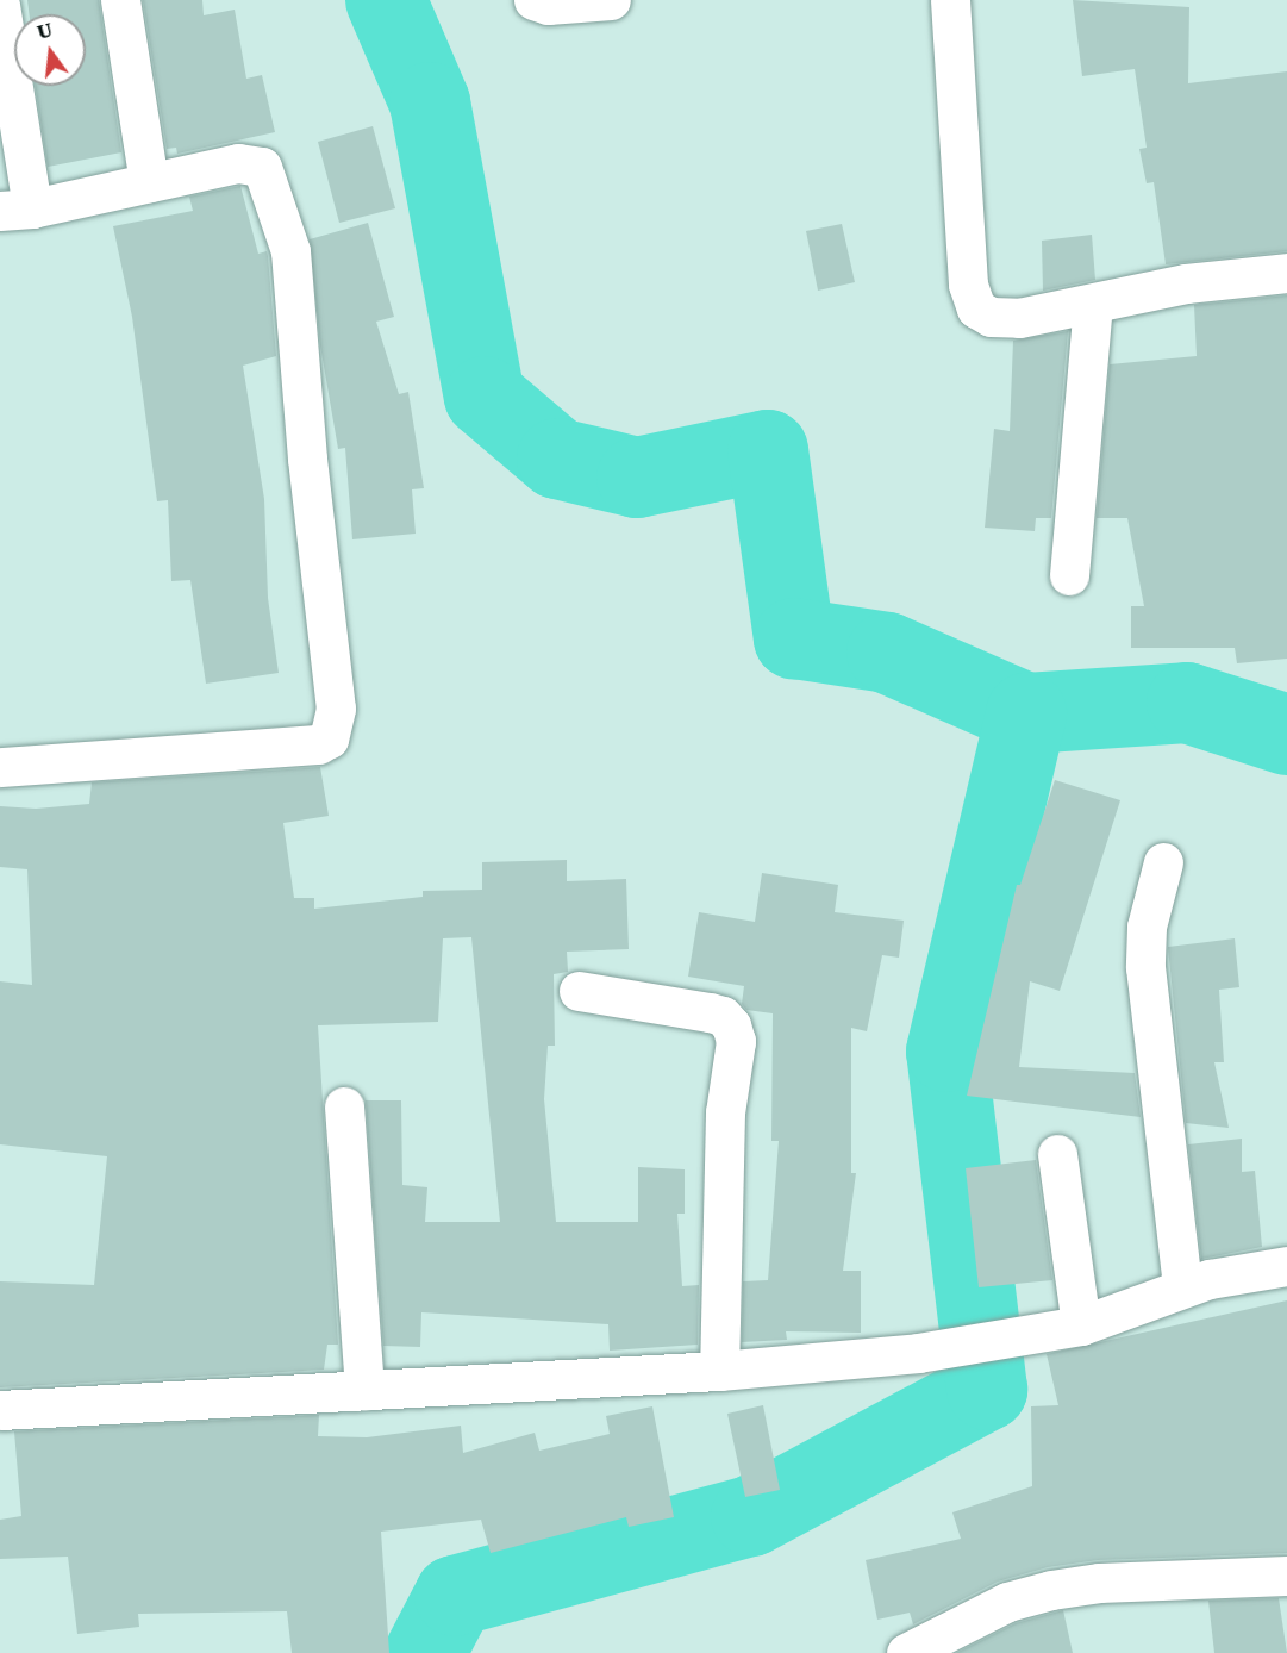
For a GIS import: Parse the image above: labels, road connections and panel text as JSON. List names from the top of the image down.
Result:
{
  "north": "top"
}
